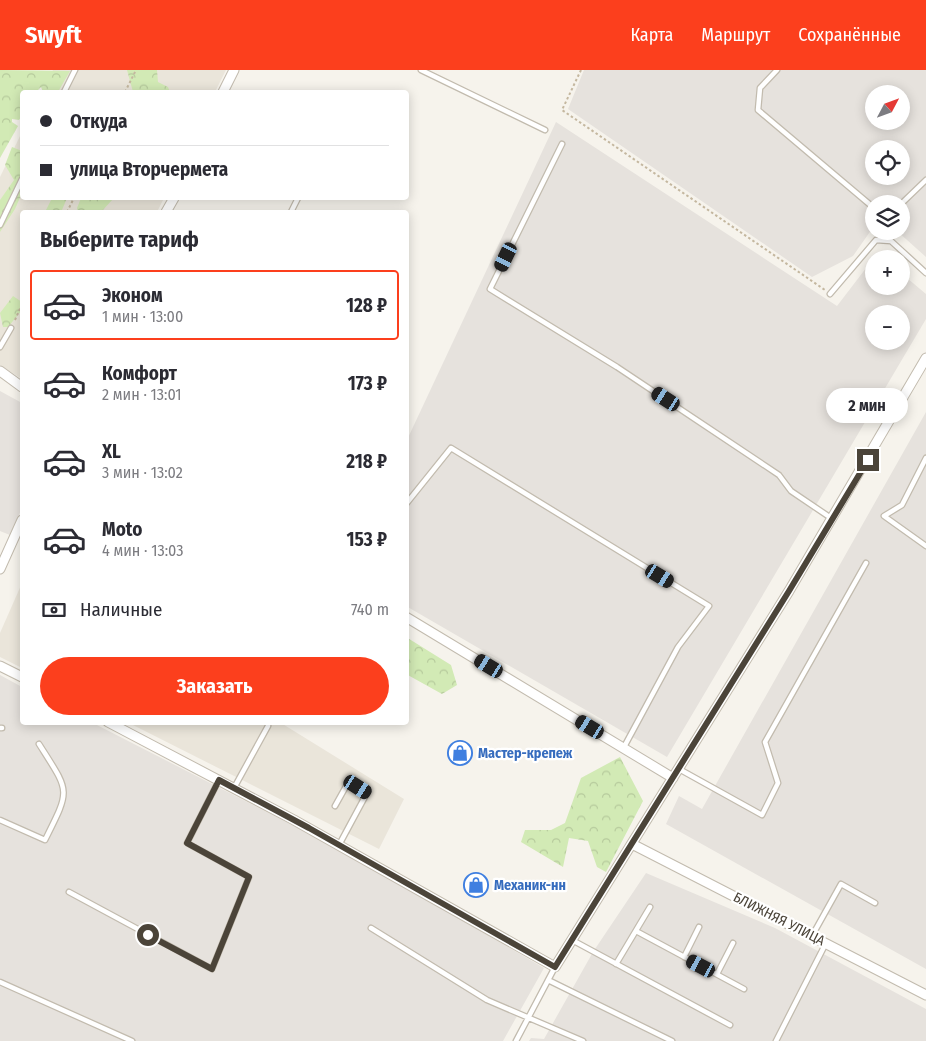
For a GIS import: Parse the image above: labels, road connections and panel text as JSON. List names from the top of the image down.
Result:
{
  "streets": {
    "street": ["БЛИЖНЯЯ УЛИЦА"]
  },
  "places": {
    "shop": ["Мастер-крепеж", "Механик-нн"]
  },
  "north": "top right",
  "page": {
    "header": "Swyft",
    "nav": ["Карта", "Маршрут", "Сохранённые"],
    "map_buttons": ["+", "−"],
    "banner": ["Откуда", "улица Вторчермета"],
    "heading": "Выберите тариф",
    "list": [
      {
        "name": "Эконом",
        "note": "1 мин · 13:00",
        "value": "128 ₽"
      },
      {
        "name": "Комфорт",
        "note": "2 мин · 13:01",
        "value": "173 ₽"
      },
      {
        "name": "XL",
        "note": "3 мин · 13:02",
        "value": "218 ₽"
      },
      {
        "name": "Moto",
        "note": "4 мин · 13:03",
        "value": "153 ₽"
      }
    ],
    "bubble": "2 мин",
    "pay": ["Наличные", "740 m"],
    "buttons": "Заказать"
  }
}
